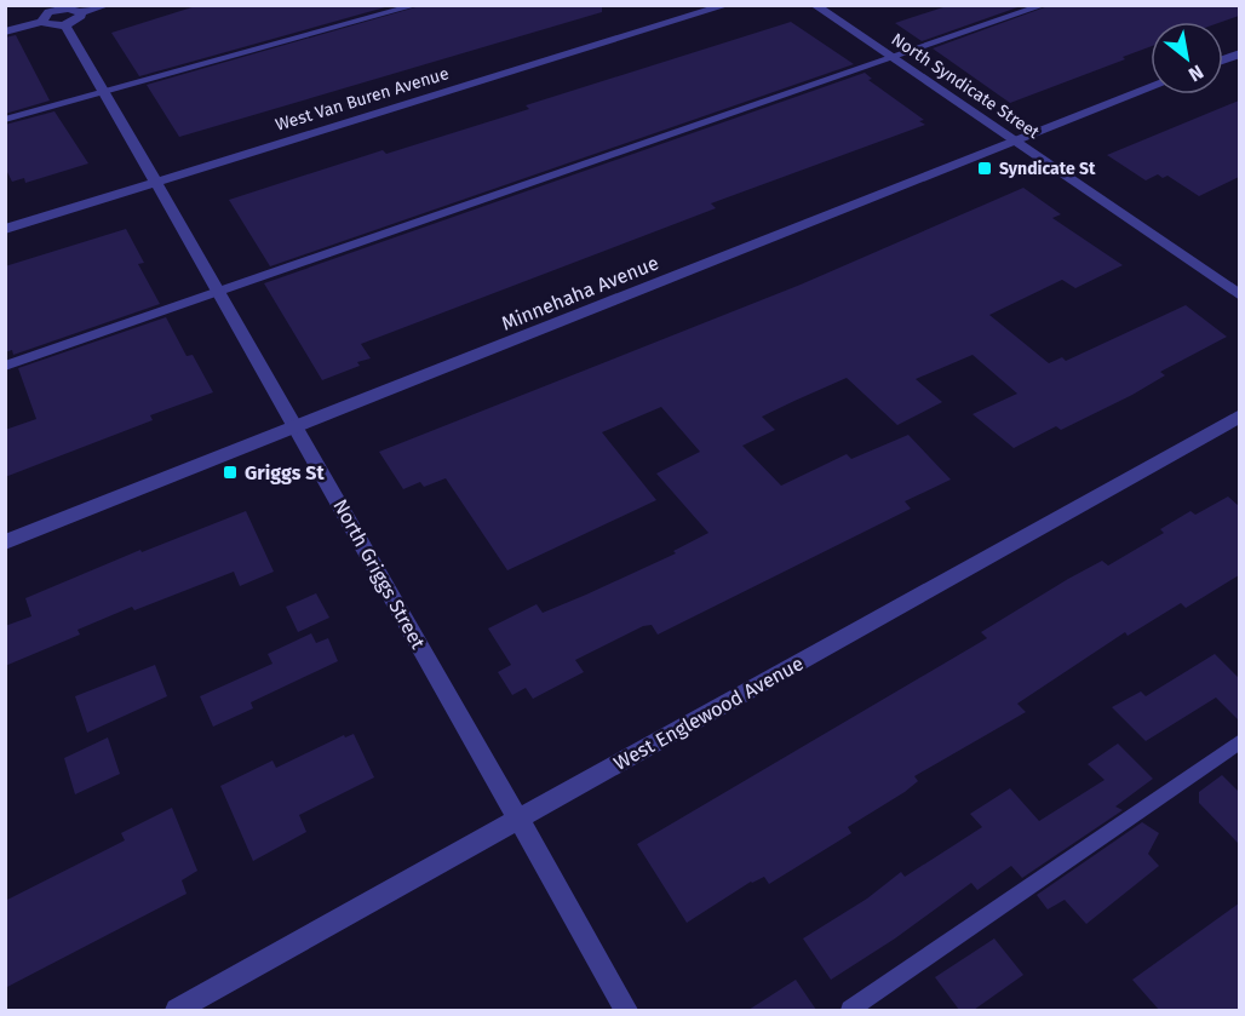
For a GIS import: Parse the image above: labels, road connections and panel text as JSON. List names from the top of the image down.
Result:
{
  "streets": {
    "street": [
      "North Syndicate Street",
      "West Van Buren Avenue",
      "Minnehaha Avenue",
      "North Griggs Street",
      "West Englewood Avenue"
    ]
  },
  "crossings": [
    ["North Syndicate Street", "Minnehaha Avenue"],
    ["West Van Buren Avenue", "North Griggs Street"],
    ["Minnehaha Avenue", "North Griggs Street"],
    ["North Griggs Street", "West Englewood Avenue"]
  ],
  "places": {
    "transit": ["Syndicate St", "Griggs St"]
  },
  "north": "bottom right"
}
